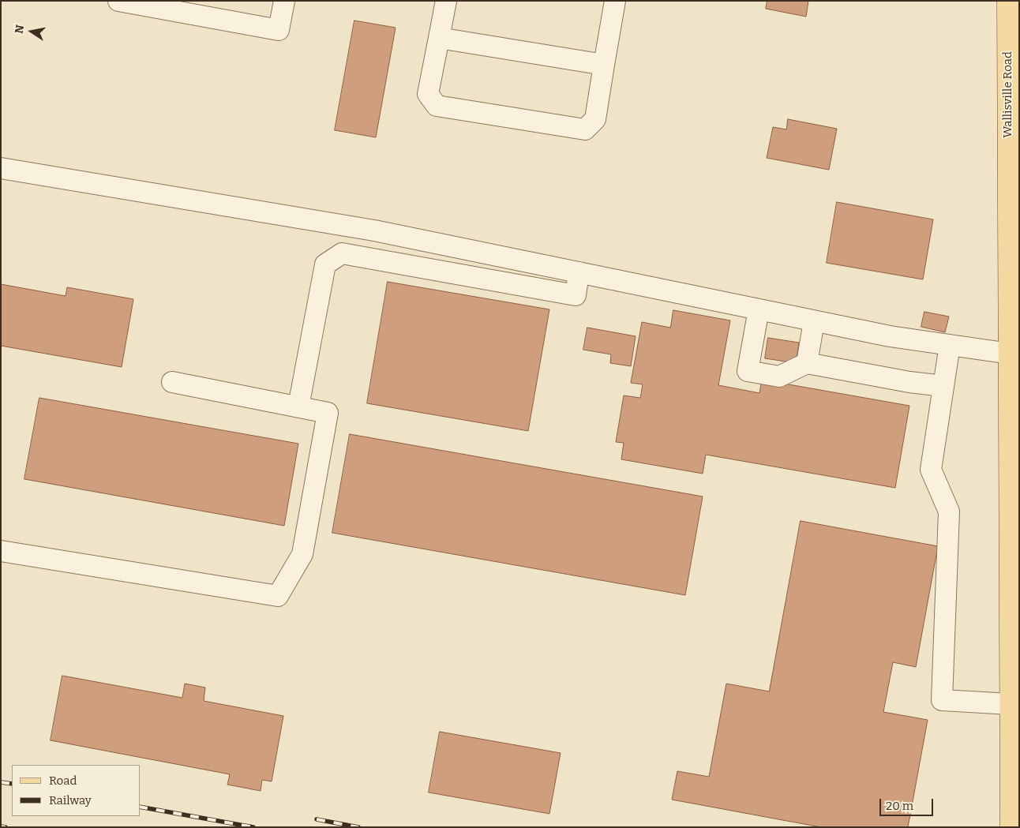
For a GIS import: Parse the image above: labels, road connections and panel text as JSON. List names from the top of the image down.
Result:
{
  "streets": {
    "main road": ["Wallisville Road"]
  },
  "legend": ["Road", "Railway"],
  "scale_bar": "20 m",
  "north": "left"
}
